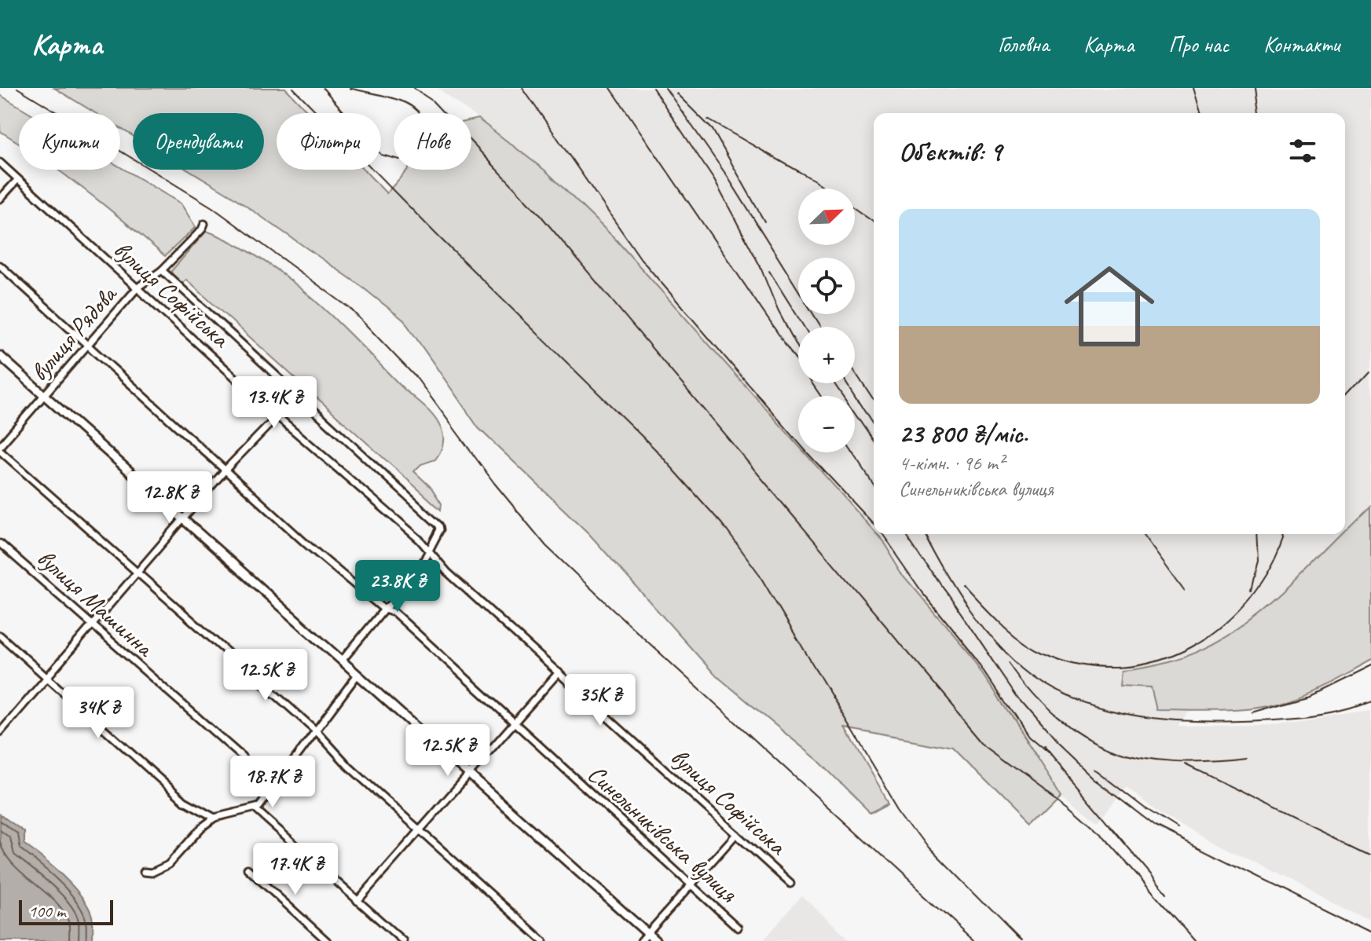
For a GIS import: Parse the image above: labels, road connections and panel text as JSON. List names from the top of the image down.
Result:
{
  "streets": {
    "street": [
      "вулиця Софійська",
      "вулиця Рядова",
      "вулиця Машинна",
      "Синельниківська вулиця"
    ]
  },
  "crossings": [
    ["вулиця Софійська", "вулиця Рядова"],
    ["вулиця Рядова", "Синельниківська вулиця"]
  ],
  "scale_bar": "100 m",
  "north": "top right",
  "page": {
    "header": "Карта",
    "nav": [
      "Головна",
      "Карта",
      "Про нас",
      "Контакти"
    ],
    "chip": [
      "Купити",
      "Орендувати",
      "Фільтри",
      "Нове"
    ],
    "heading": "Об’єктів: 9",
    "map_buttons": ["+", "−"],
    "list": [
      {
        "name": "23 800 ₴/міс.",
        "note": "4-кімн. · 96 m² · Синельниківська вулиця"
      }
    ],
    "price": [
      "13.4K ₴",
      "12.8K ₴",
      "23.8K ₴",
      "12.5K ₴",
      "35K ₴",
      "34K ₴",
      "12.5K ₴",
      "18.7K ₴",
      "17.4K ₴"
    ],
    "scale": "100 m"
  }
}
